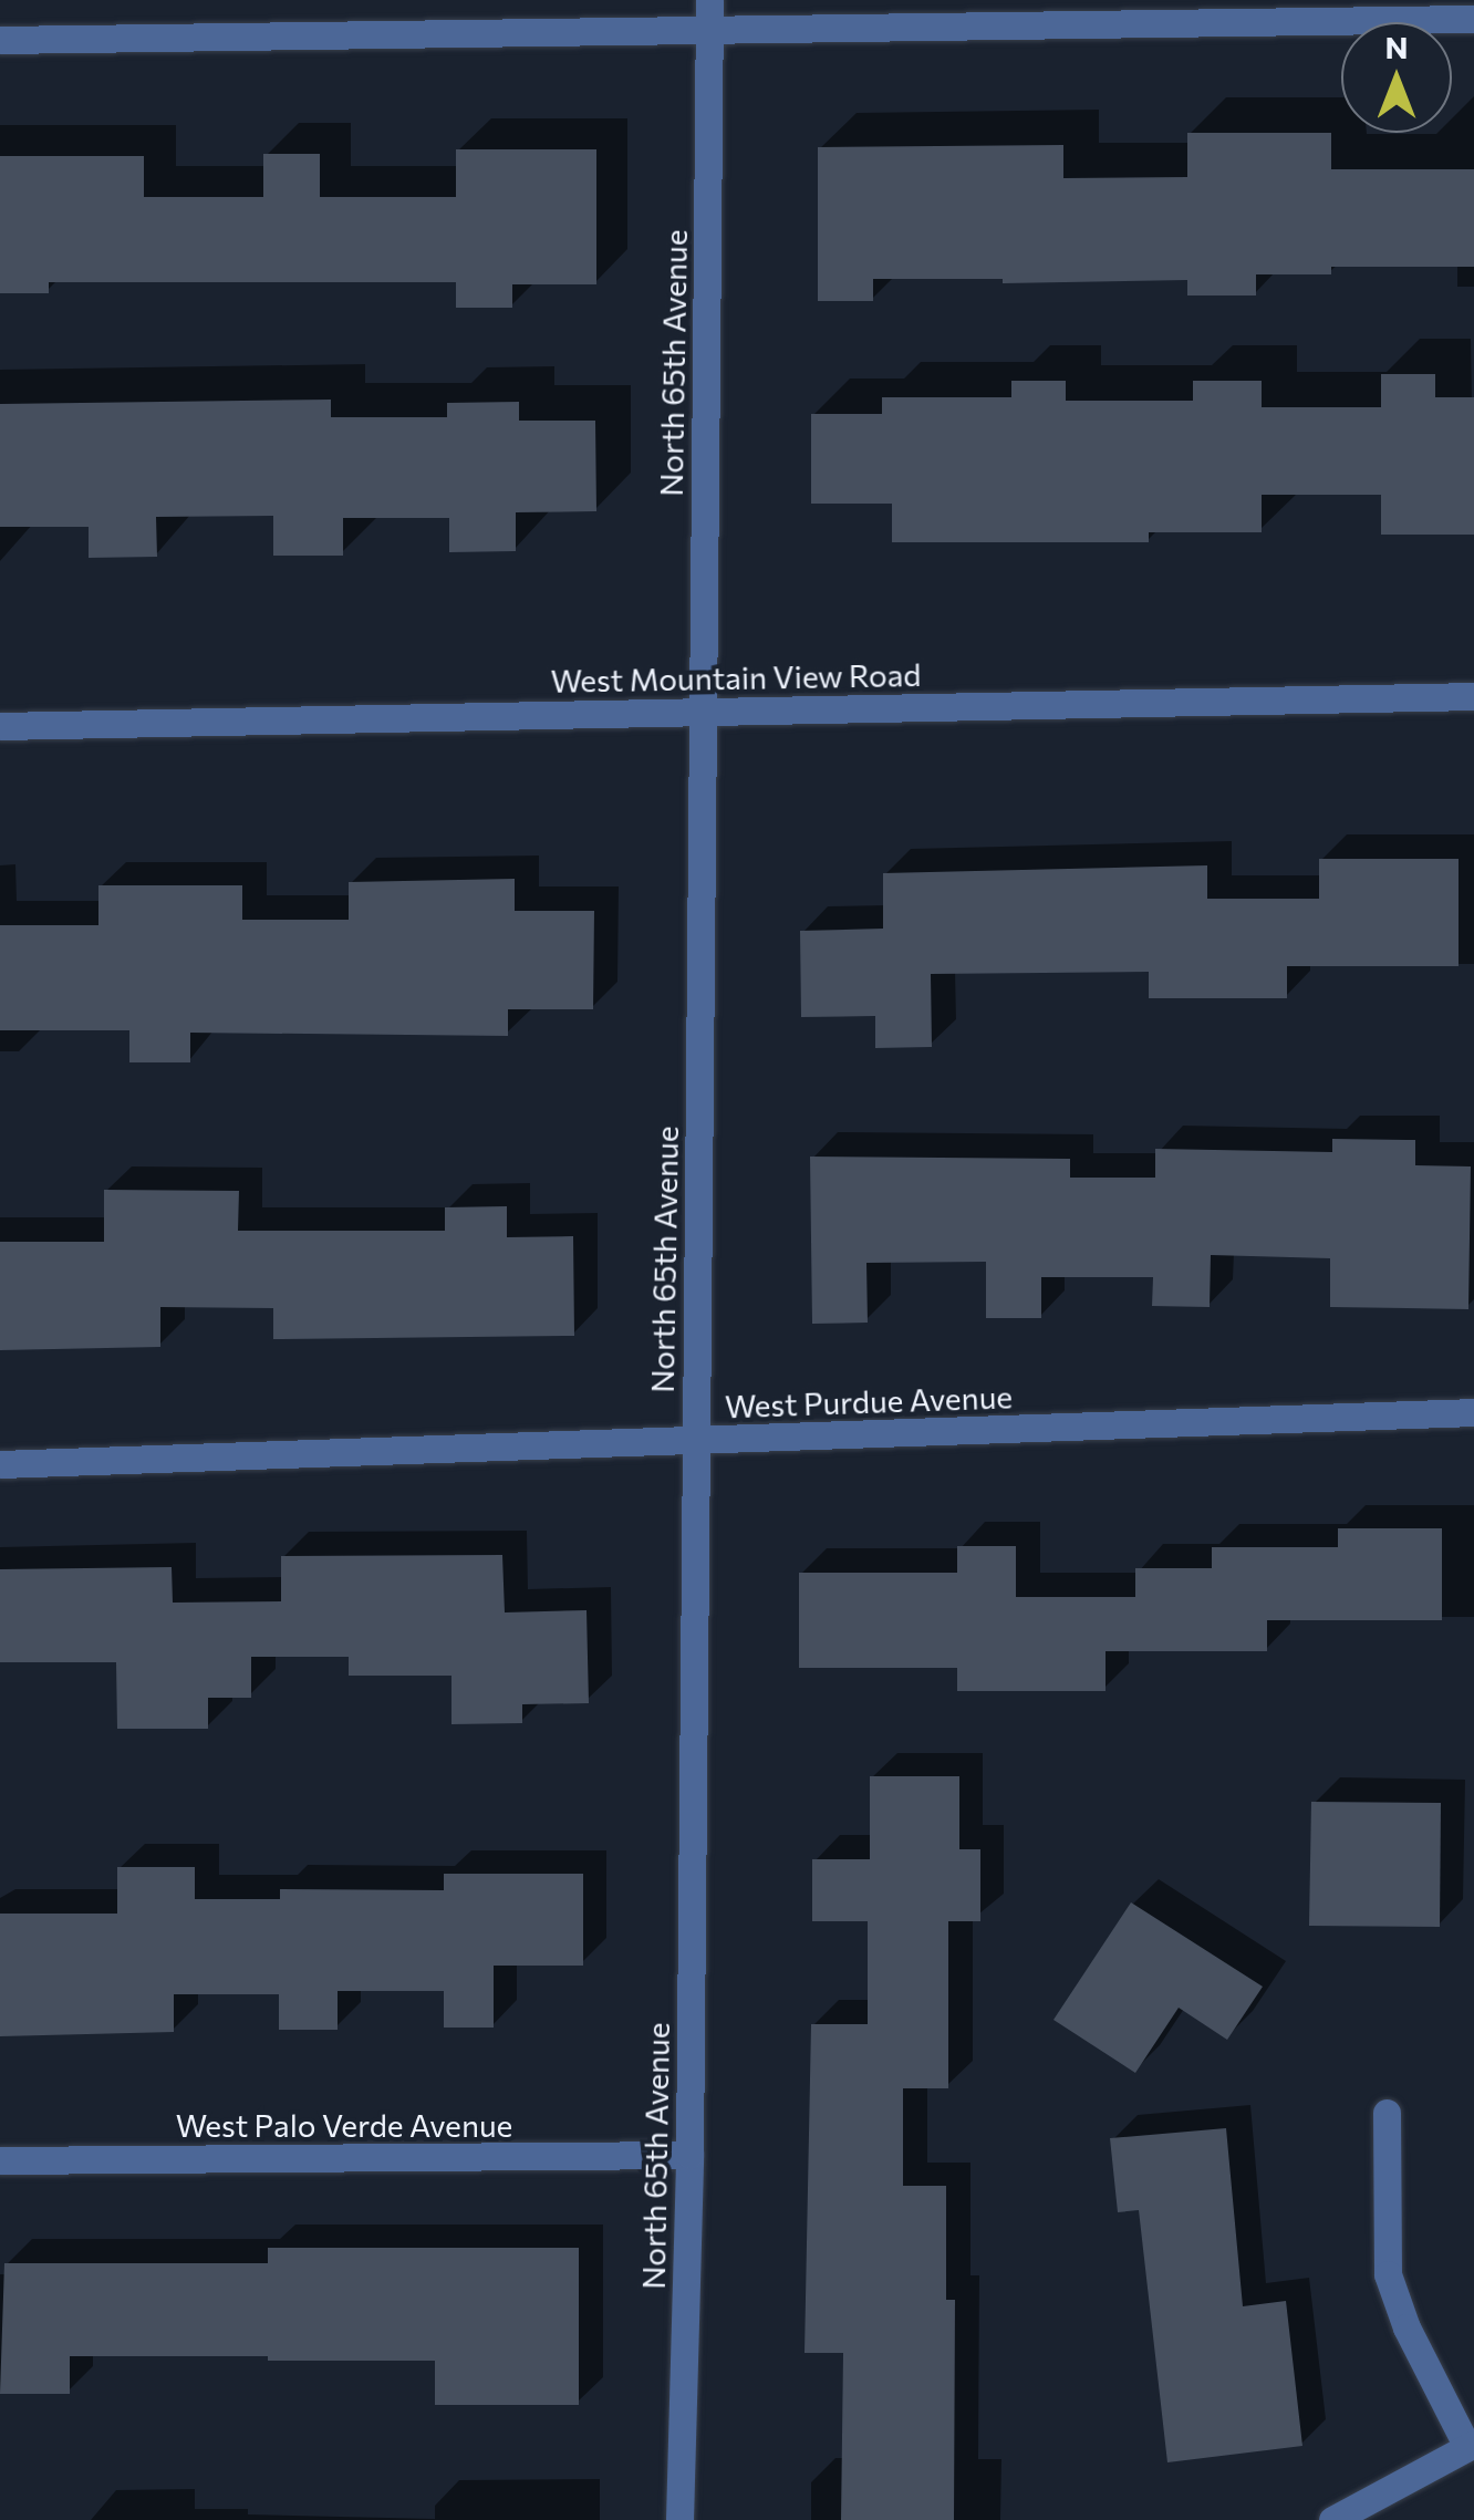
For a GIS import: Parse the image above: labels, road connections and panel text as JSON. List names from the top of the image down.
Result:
{
  "streets": {
    "street": [
      "North 65th Avenue",
      "West Mountain View Road",
      "West Purdue Avenue",
      "West Palo Verde Avenue"
    ]
  },
  "crossings": [
    ["North 65th Avenue", "West Mountain View Road"],
    ["North 65th Avenue", "West Purdue Avenue"],
    ["North 65th Avenue", "West Palo Verde Avenue"]
  ],
  "north": "top"
}
